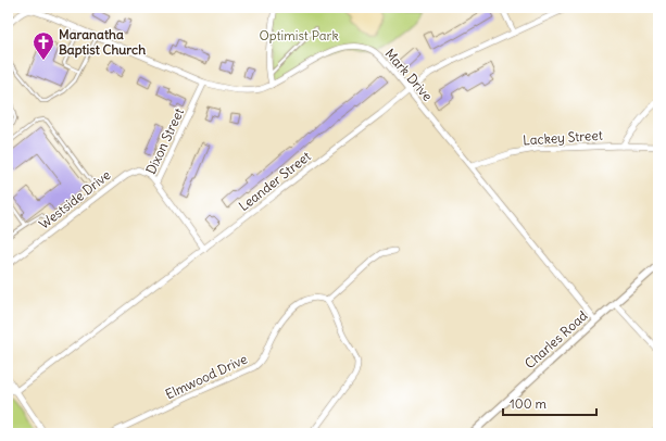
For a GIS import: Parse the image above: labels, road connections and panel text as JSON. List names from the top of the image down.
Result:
{
  "streets": {
    "street": [
      "Mark Drive",
      "Lackey Street",
      "Dixon Street",
      "Leander Street",
      "Westside Drive",
      "Charles Road",
      "Elmwood Drive"
    ]
  },
  "crossings": [
    ["Mark Drive", "Lackey Street"],
    ["Mark Drive", "Dixon Street"],
    ["Mark Drive", "Leander Street"],
    ["Mark Drive", "Charles Road"],
    ["Dixon Street", "Leander Street"],
    ["Dixon Street", "Westside Drive"]
  ],
  "parks": ["Optimist Park"],
  "places": {
    "church": ["Maranatha Baptist Church"]
  },
  "scale_bar": "100 m"
}
